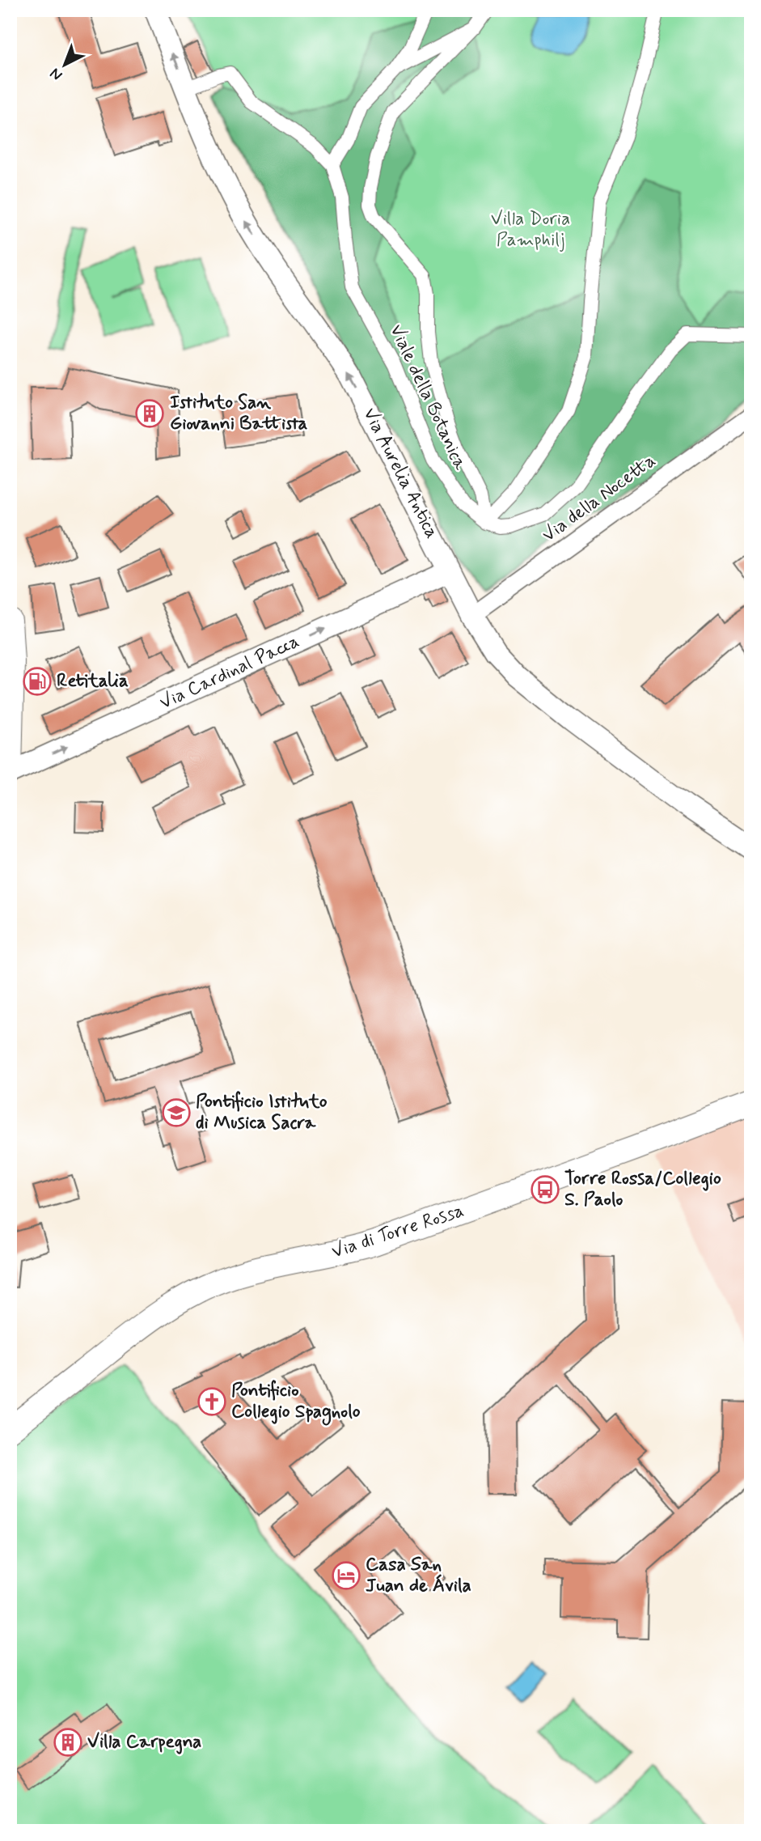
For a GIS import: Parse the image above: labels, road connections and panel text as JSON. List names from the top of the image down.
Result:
{
  "streets": {
    "main road": ["Via di Torre Rossa"],
    "street": [
      "Viale della Botanica",
      "Via Aurelia Antica",
      "Via della Nocetta",
      "Via Cardinal Pacca"
    ]
  },
  "crossings": [
    ["Via Aurelia Antica", "Via della Nocetta"],
    ["Via Aurelia Antica", "Via Cardinal Pacca"]
  ],
  "one_way": ["Via Aurelia Antica", "Via Cardinal Pacca"],
  "parks": ["Villa Doria Pamphilj"],
  "places": {
    "building": ["Istituto San Giovanni Battista", "Villa Carpegna"],
    "fuel station": ["Retitalia"],
    "school or university": ["Pontificio Istituto di Musica Sacra"],
    "bus stop": ["Torre Rossa/Collegio S. Paolo"],
    "church": ["Pontificio Collegio Spagnolo"],
    "hotel": ["Casa San Juan de Ávila"]
  },
  "north": "bottom left"
}
